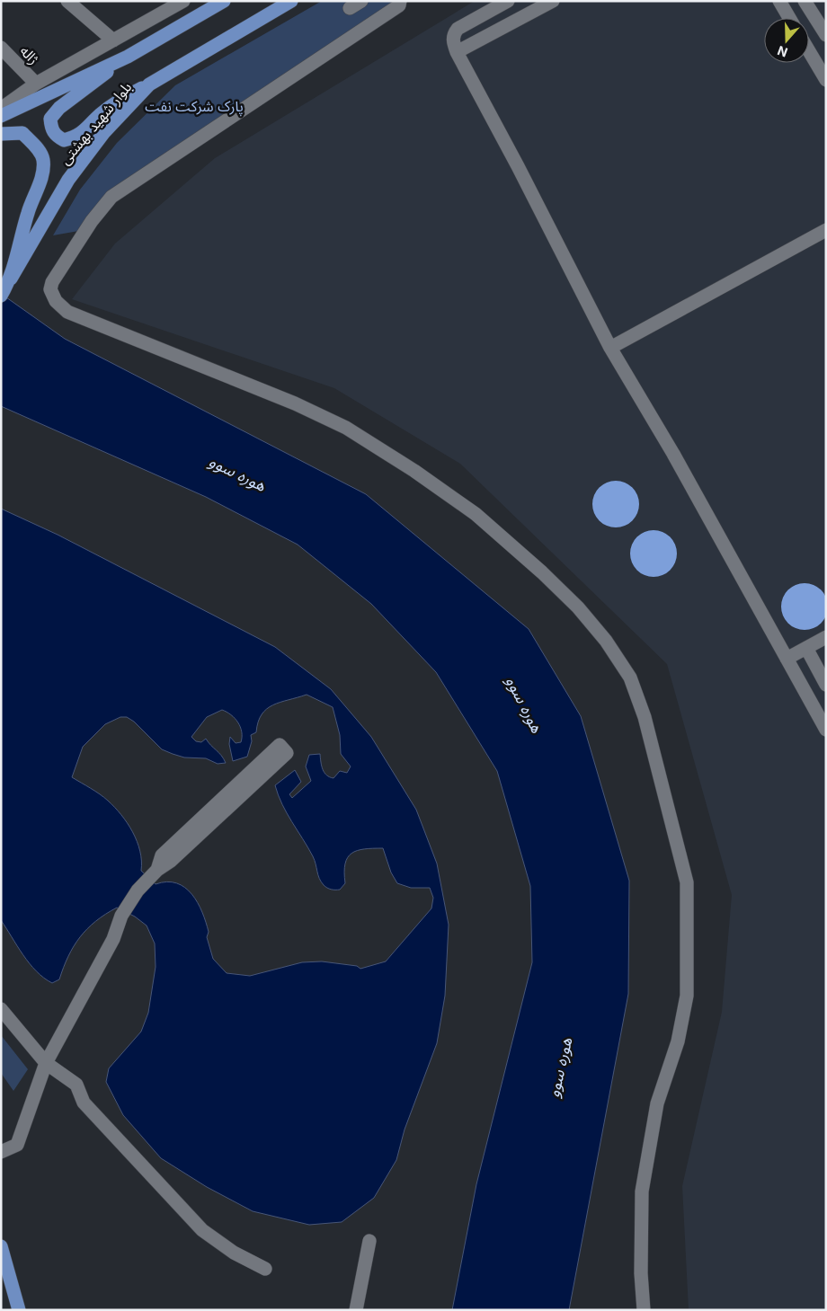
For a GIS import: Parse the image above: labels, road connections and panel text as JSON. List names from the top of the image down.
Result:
{
  "streets": {
    "main road": ["بلوار شهید بهشتی"],
    "street": ["ژاله"]
  },
  "water": ["هوره سوو"],
  "parks": ["پارک شرکت نفت"],
  "north": "bottom"
}
